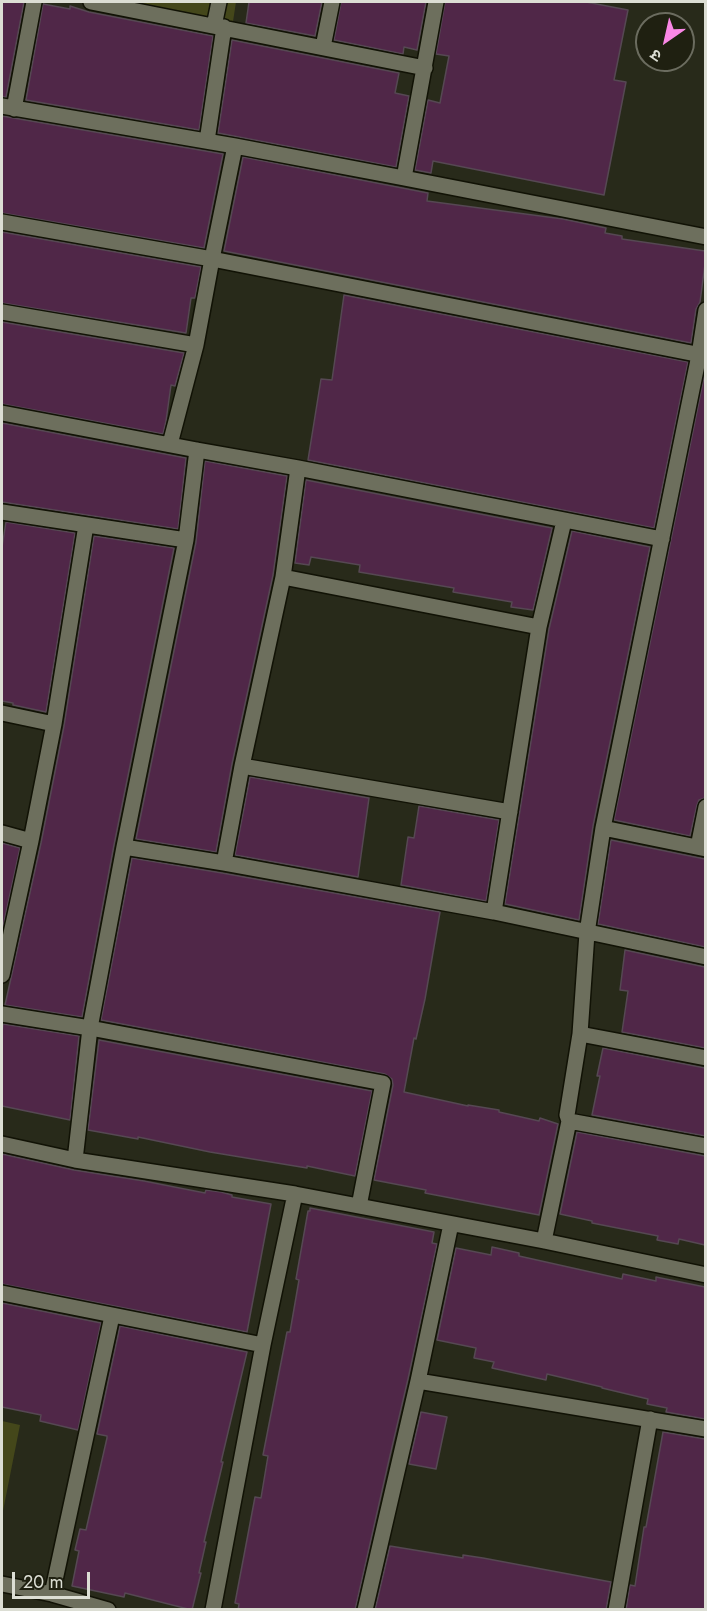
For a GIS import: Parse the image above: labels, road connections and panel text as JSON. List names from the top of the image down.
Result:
{
  "scale_bar": "20 m",
  "north": "bottom left"
}
